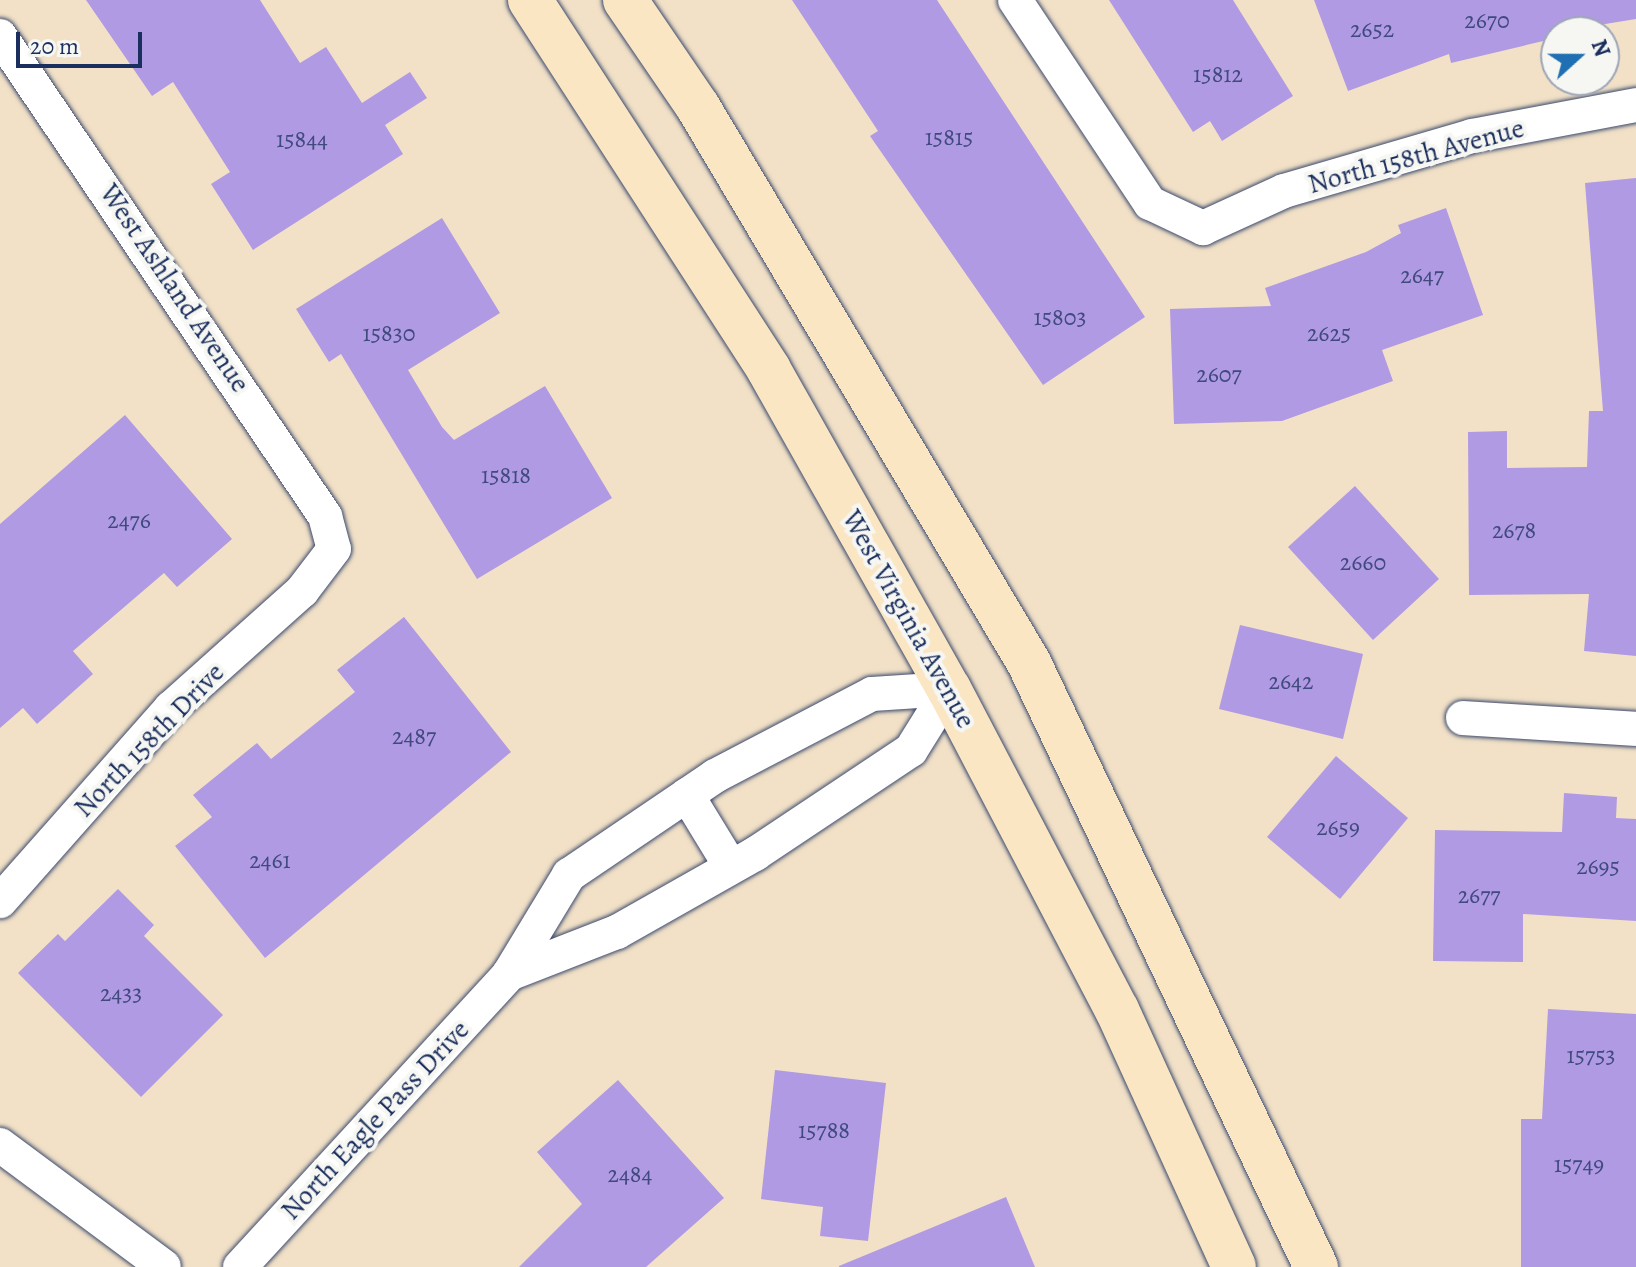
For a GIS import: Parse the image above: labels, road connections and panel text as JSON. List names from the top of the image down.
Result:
{
  "streets": {
    "main road": ["West Virginia Avenue"],
    "street": [
      "North 158th Avenue",
      "West Ashland Avenue",
      "North 158th Drive",
      "North Eagle Pass Drive"
    ]
  },
  "crossings": [
    ["West Ashland Avenue", "North 158th Drive"],
    ["West Virginia Avenue", "North Eagle Pass Drive"]
  ],
  "house_numbers": [
    "2670",
    "2652",
    "15812",
    "15815",
    "15844",
    "2647",
    "15803",
    "15830",
    "2625",
    "2607",
    "15818",
    "2476",
    "2678",
    "2660",
    "2642",
    "2487",
    "2659",
    "2461",
    "2695",
    "2677",
    "2433",
    "15753",
    "15788",
    "15749",
    "2484"
  ],
  "scale_bar": "20 m",
  "north": "right"
}
